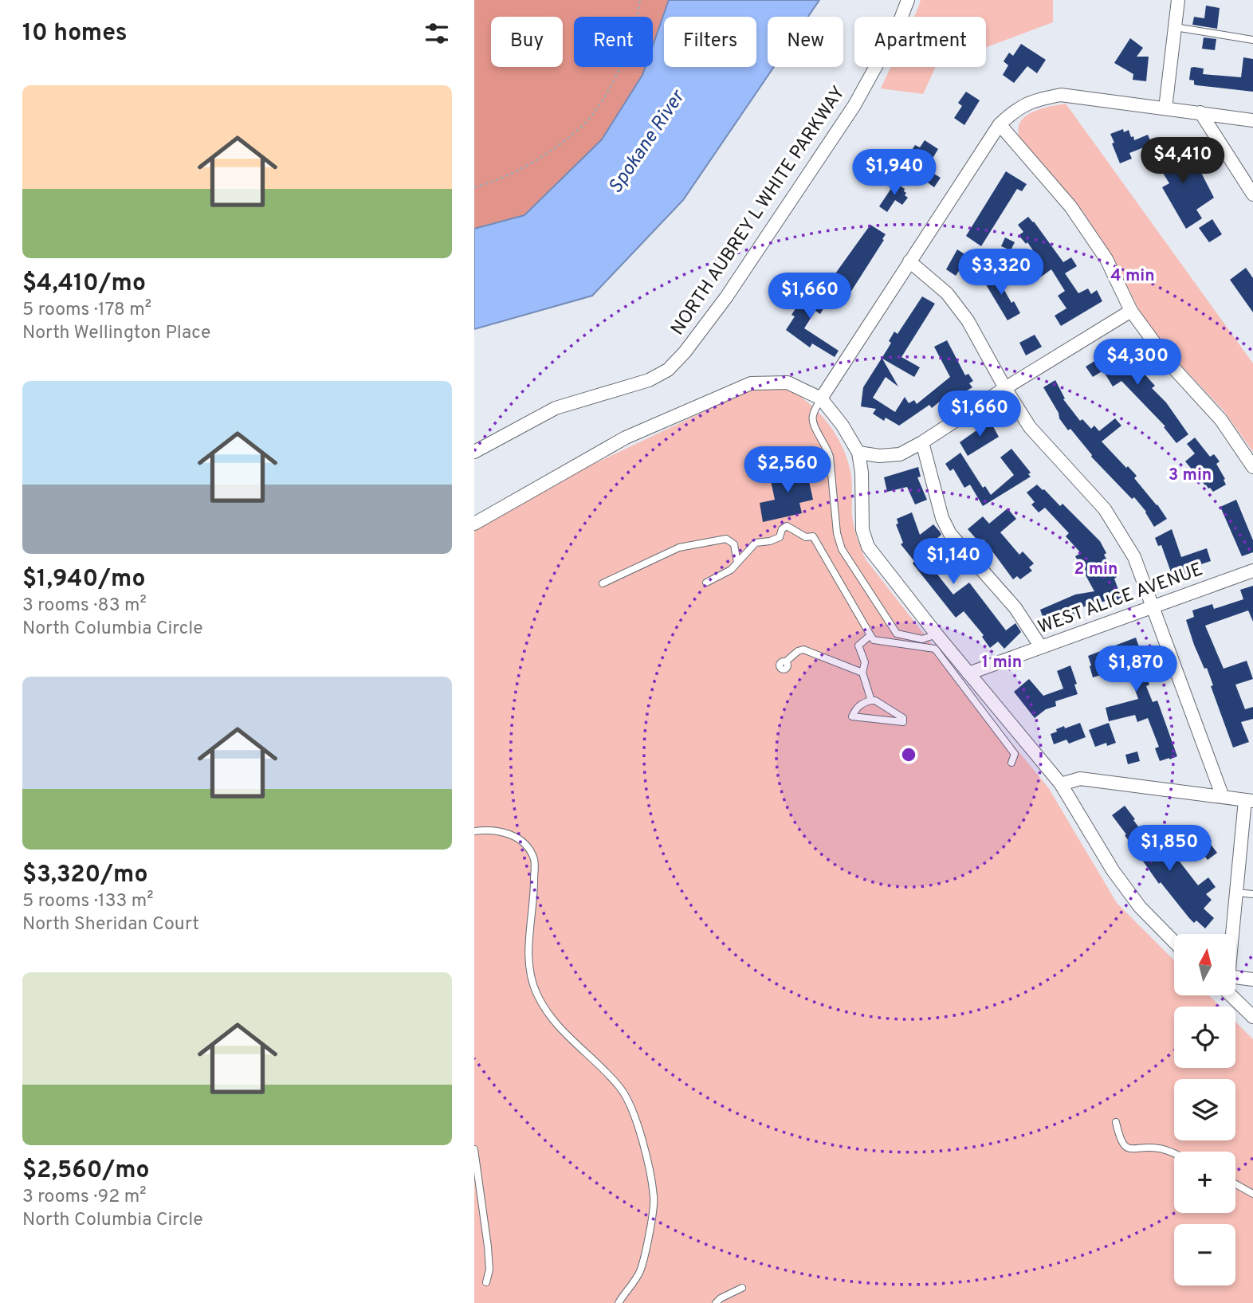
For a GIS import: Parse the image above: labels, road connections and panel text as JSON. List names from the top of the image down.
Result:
{
  "streets": {
    "street": ["NORTH AUBREY L WHITE PARKWAY", "WEST ALICE AVENUE"]
  },
  "water": ["Spokane River"],
  "north": "top",
  "page": {
    "heading": "10 homes",
    "chip": [
      "Buy",
      "Rent",
      "Filters",
      "New",
      "Apartment"
    ],
    "list": [
      {
        "name": "$4,410/mo",
        "note": "5 rooms · 178 m² · North Wellington Place"
      },
      {
        "name": "$1,940/mo",
        "note": "3 rooms · 83 m² · North Columbia Circle"
      },
      {
        "name": "$3,320/mo",
        "note": "5 rooms · 133 m² · North Sheridan Court"
      },
      {
        "name": "$2,560/mo",
        "note": "3 rooms · 92 m² · North Columbia Circle"
      }
    ],
    "price": [
      "$4,410",
      "$1,940",
      "$3,320",
      "$1,660",
      "$4,300",
      "$1,660",
      "$2,560",
      "$1,140",
      "$1,870",
      "$1,850"
    ],
    "map_buttons": ["+", "−"]
  },
  "rings": [
    "4 min",
    "3 min",
    "2 min",
    "1 min"
  ]
}
